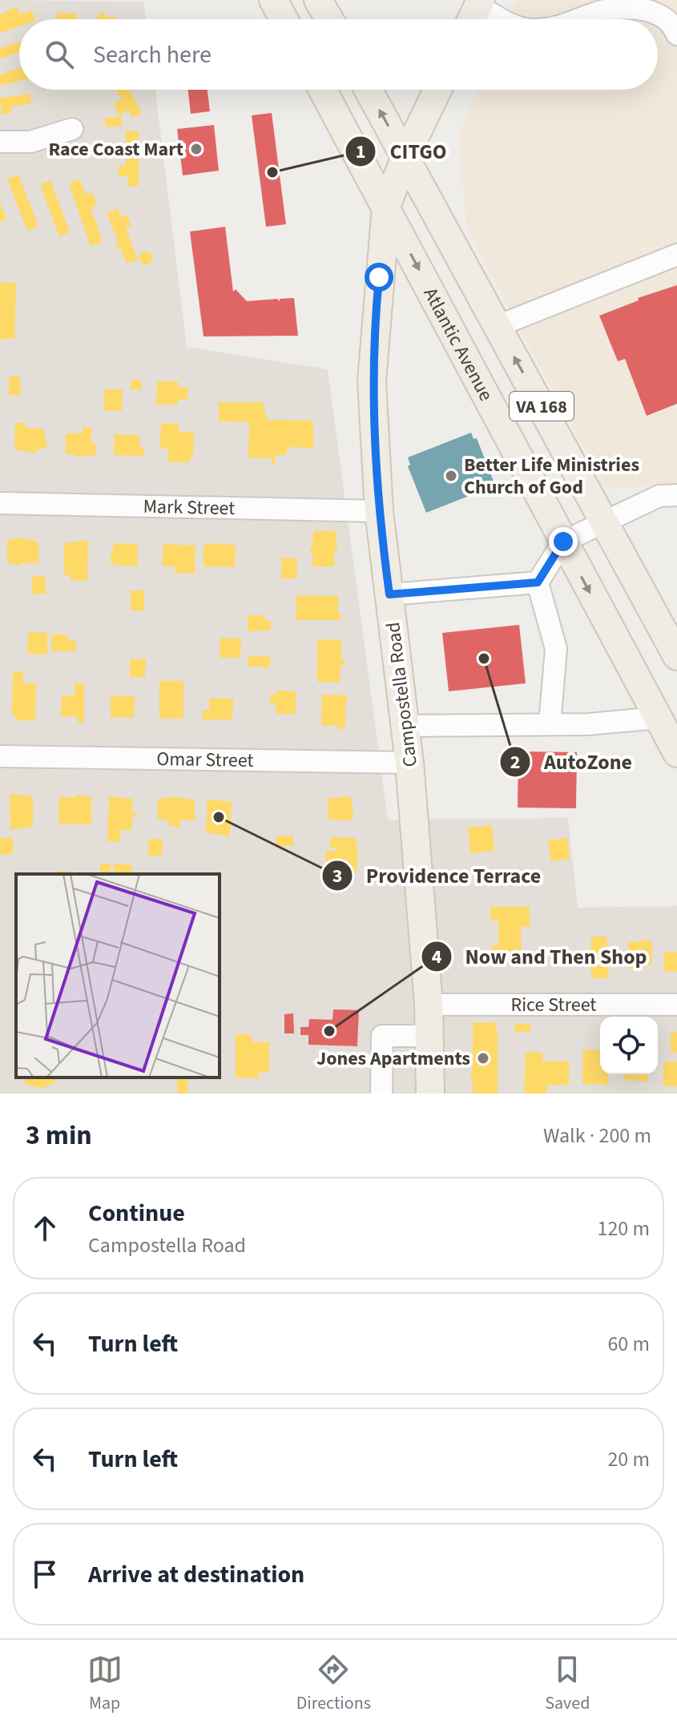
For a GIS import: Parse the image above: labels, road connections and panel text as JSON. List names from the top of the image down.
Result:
{
  "streets": {
    "main road": ["Atlantic Avenue", "VA 168", "Campostella Road"],
    "street": ["Mark Street", "Omar Street", "Rice Street"]
  },
  "crossings": [
    ["Atlantic Avenue", "VA 168"],
    ["Atlantic Avenue", "Campostella Road"],
    ["VA 168", "Campostella Road"],
    ["Mark Street", "Campostella Road"],
    ["Campostella Road", "Omar Street"],
    ["Campostella Road", "Rice Street"]
  ],
  "places": [
    "Race Coast Mart",
    "CITGO",
    "Better Life Ministries Church of God",
    "AutoZone",
    "Providence Terrace",
    "Now and Then Shop",
    "Jones Apartments"
  ],
  "page": {
    "search": "Search here",
    "heading": ["3 min", "Walk · 200 m"],
    "list": [
      ["Continue", "Campostella Road", "120 m"],
      ["Turn left", "60 m"],
      ["Turn left", "20 m"],
      "Arrive at destination"
    ],
    "nav": ["Map", "Directions", "Saved"]
  }
}
